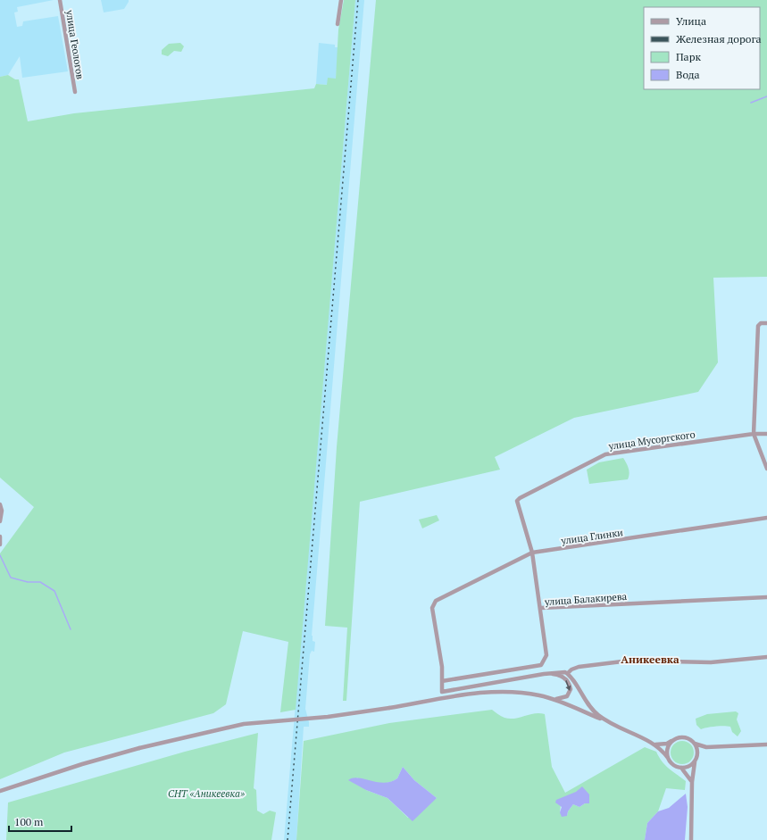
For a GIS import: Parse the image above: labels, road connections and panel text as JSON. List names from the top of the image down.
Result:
{
  "streets": {
    "street": [
      "улица Геологов",
      "улица Мусоргского",
      "улица Глинки",
      "улица Балакирева"
    ]
  },
  "crossings": [
    ["улица Мусоргского", "улица Глинки"],
    ["улица Глинки", "улица Балакирева"]
  ],
  "districts": ["Аникеевка"],
  "parks": ["СНТ «Аникеевка»"],
  "legend": [
    "Улица",
    "Железная дорога",
    "Парк",
    "Вода"
  ],
  "scale_bar": "100 m"
}
